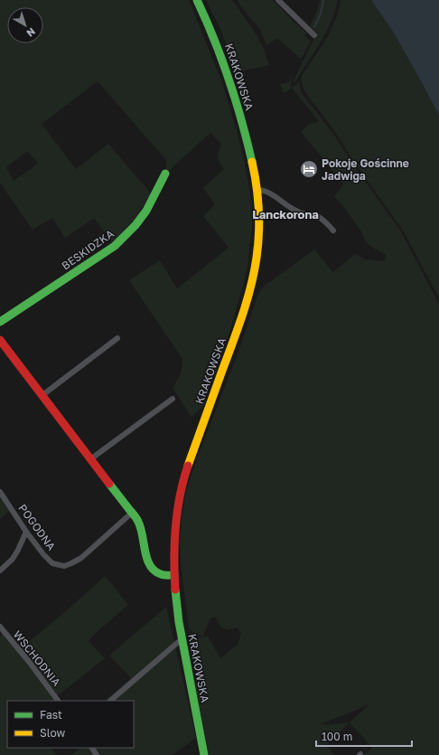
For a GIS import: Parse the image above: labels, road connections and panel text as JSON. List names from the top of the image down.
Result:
{
  "streets": {
    "main road": ["KRAKOWSKA", "BESKIDZKA"],
    "street": ["POGODNA", "WSCHODNIA"]
  },
  "districts": ["Lanckorona"],
  "places": {
    "hotel": ["Pokoje Gościnne Jadwiga"]
  },
  "legend": ["Fast", "Slow"],
  "scale_bar": "100 m",
  "north": "bottom right"
}
